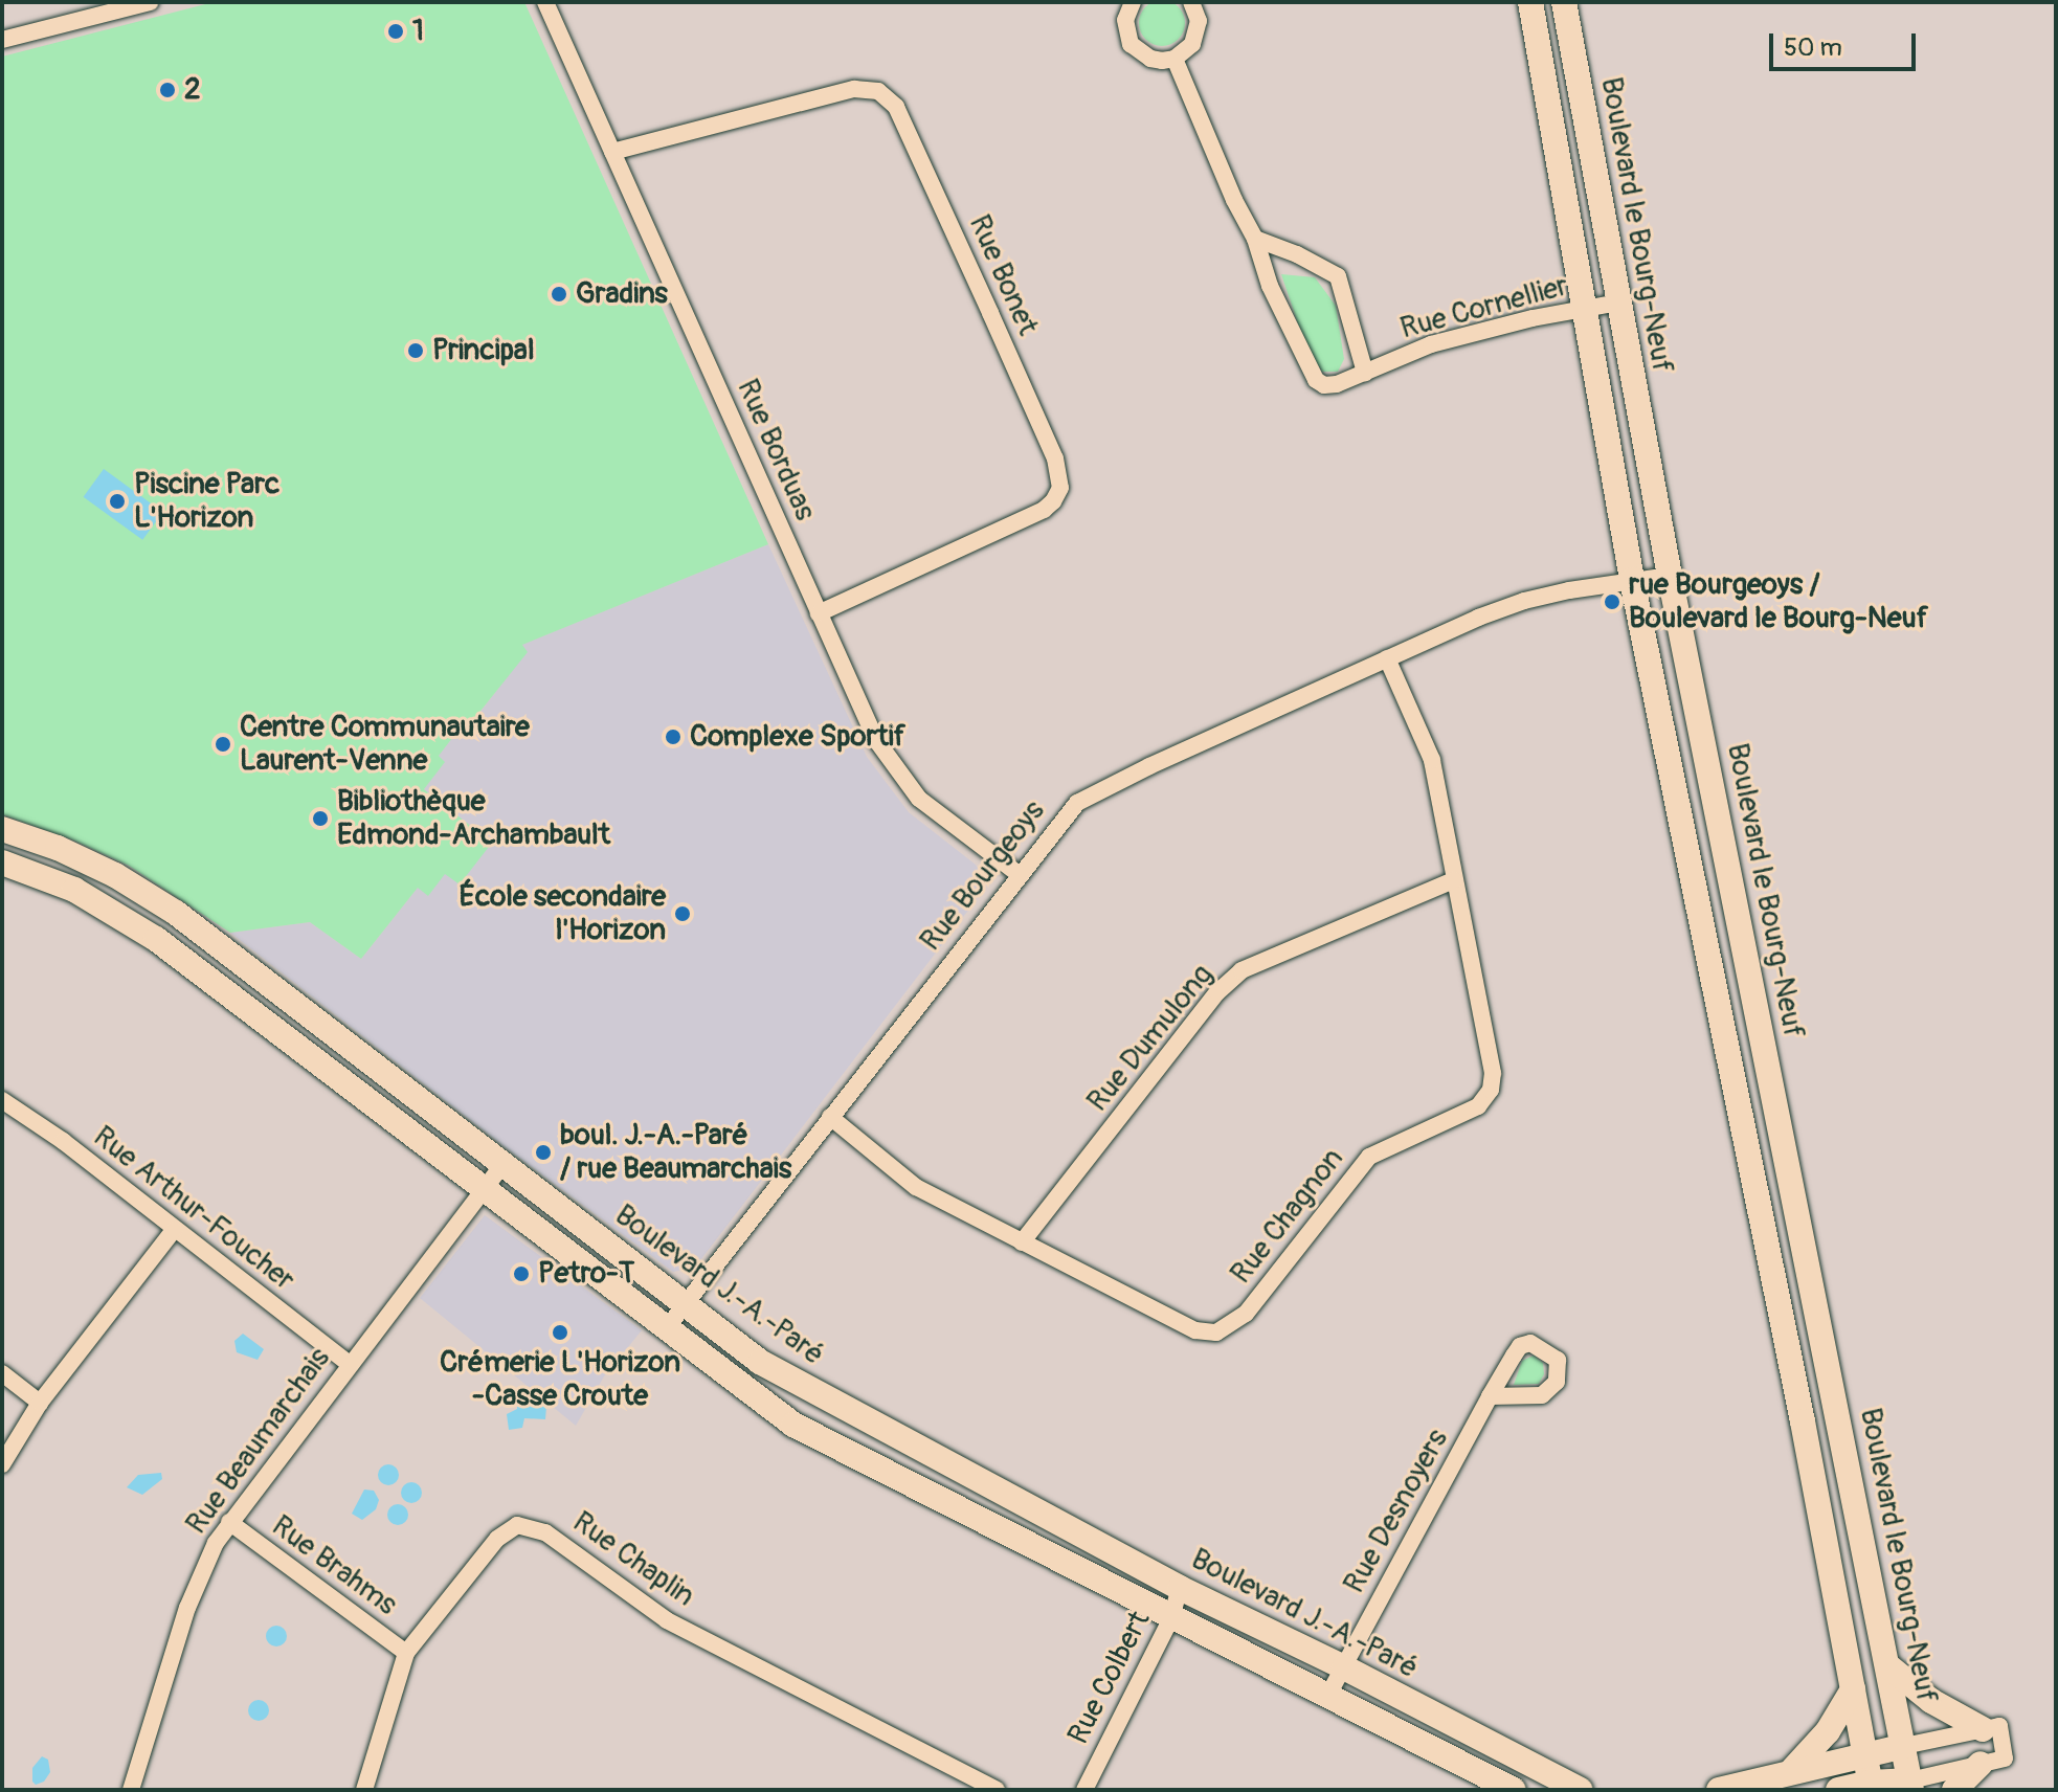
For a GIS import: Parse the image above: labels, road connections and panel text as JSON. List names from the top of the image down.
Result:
{
  "streets": {
    "street": [
      "Boulevard le Bourg-Neuf",
      "Rue Bonet",
      "Rue Cornellier",
      "Rue Borduas",
      "Rue Bourgeoys",
      "Rue Dumulong",
      "Rue Arthur-Foucher",
      "Rue Chagnon",
      "Boulevard J.-A.-Paré",
      "Rue Beaumarchais",
      "Rue Desnoyers",
      "Rue Chaplin",
      "Rue Brahms",
      "Rue Colbert"
    ]
  },
  "crossings": [
    ["Boulevard le Bourg-Neuf", "Rue Cornellier"],
    ["Boulevard le Bourg-Neuf", "Rue Bourgeoys"],
    ["Rue Bonet", "Rue Borduas"],
    ["Rue Borduas", "Rue Bourgeoys"],
    ["Rue Bourgeoys", "Rue Chagnon"],
    ["Rue Bourgeoys", "Boulevard J.-A.-Paré"],
    ["Rue Dumulong", "Rue Chagnon"],
    ["Rue Arthur-Foucher", "Rue Beaumarchais"],
    ["Boulevard J.-A.-Paré", "Rue Beaumarchais"],
    ["Boulevard J.-A.-Paré", "Rue Desnoyers"],
    ["Boulevard J.-A.-Paré", "Rue Colbert"],
    ["Rue Beaumarchais", "Rue Brahms"],
    ["Rue Chaplin", "Rue Brahms"]
  ],
  "places": [
    "1",
    "2",
    "Gradins",
    "Principal",
    "Piscine Parc L'Horizon",
    "rue Bourgeoys / Boulevard le Bourg-Neuf",
    "Complexe Sportif",
    "Centre Communautaire Laurent-Venne",
    "Bibliothèque Edmond-Archambault",
    "École secondaire l'Horizon",
    "boul. J.-A.-Paré / rue Beaumarchais",
    "Petro-T",
    "Crémerie L'Horizon -Casse Croute"
  ],
  "scale_bar": "50 m"
}
